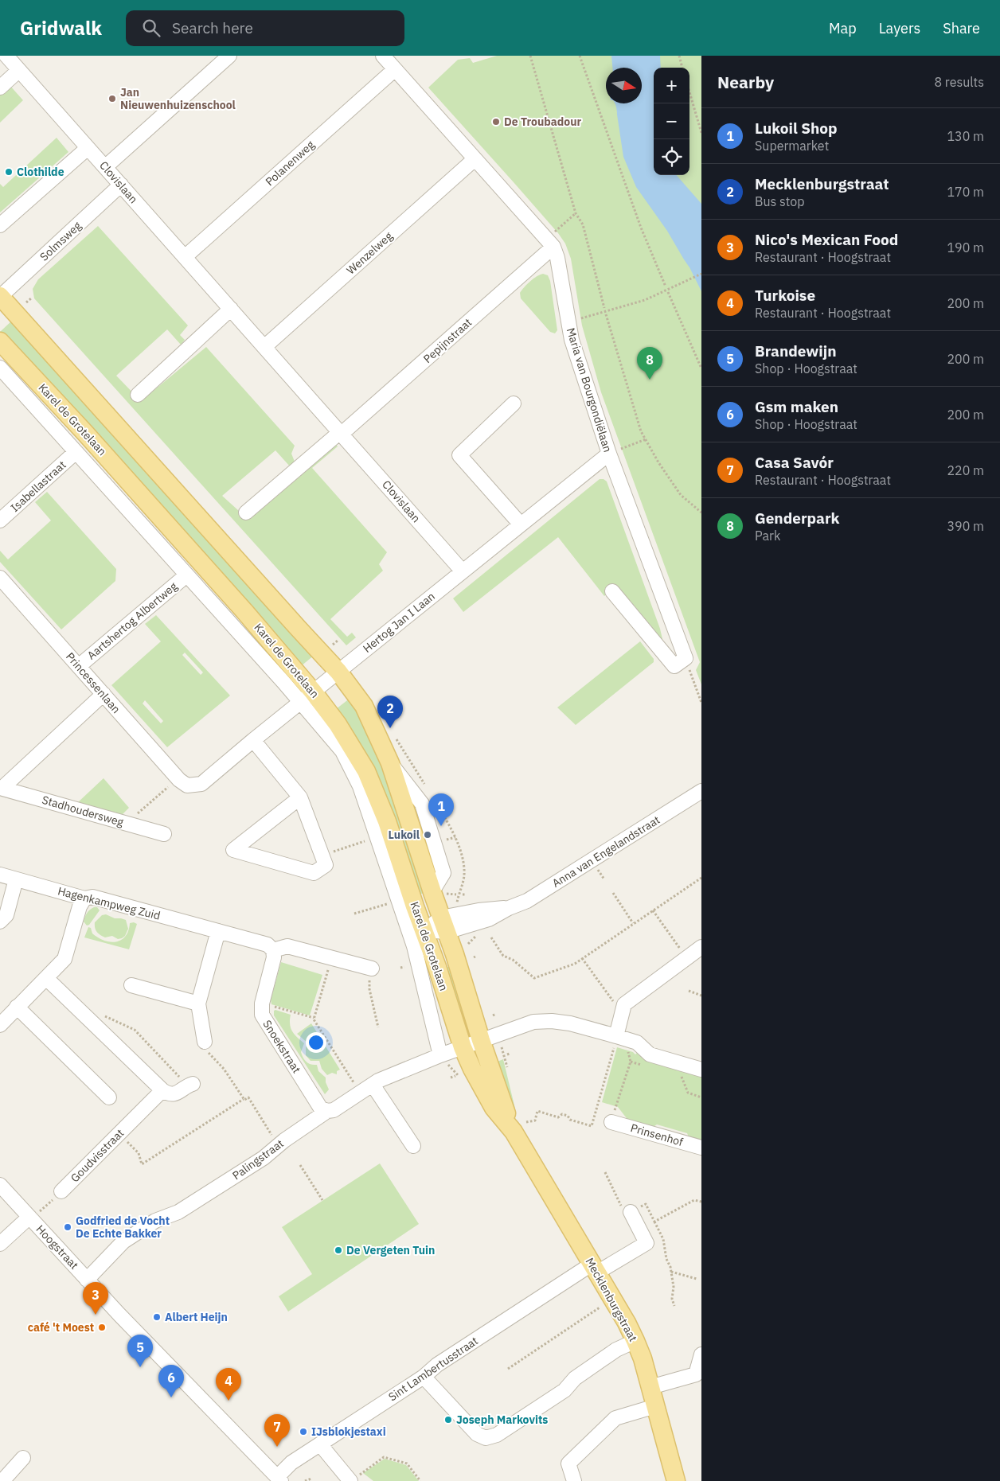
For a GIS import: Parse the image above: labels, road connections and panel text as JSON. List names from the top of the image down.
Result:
{
  "streets": {
    "main road": ["Karel de Grotelaan", "Mecklenburgstraat"],
    "street": [
      "Polanenweg",
      "Clovislaan",
      "Solmsweg",
      "Wenzelweg",
      "Pepijnstraat",
      "Maria van Bourgondiëlaan",
      "Isabellastraat",
      "Aartshertog Albertweg",
      "Hertog Jan I Laan",
      "Princessenlaan",
      "Stadhoudersweg",
      "Anna van Engelandstraat",
      "Hagenkampweg Zuid",
      "Snoekstraat",
      "Prinsenhof",
      "Goudvisstraat",
      "Palingstraat",
      "Hoogstraat",
      "Sint Lambertusstraat"
    ]
  },
  "crossings": [
    ["Polanenweg", "Clovislaan"],
    ["Polanenweg", "Maria van Bourgondiëlaan"],
    ["Clovislaan", "Solmsweg"],
    ["Clovislaan", "Wenzelweg"],
    ["Clovislaan", "Pepijnstraat"],
    ["Clovislaan", "Hertog Jan I Laan"],
    ["Solmsweg", "Karel de Grotelaan"],
    ["Wenzelweg", "Maria van Bourgondiëlaan"],
    ["Pepijnstraat", "Maria van Bourgondiëlaan"],
    ["Maria van Bourgondiëlaan", "Hertog Jan I Laan"],
    ["Karel de Grotelaan", "Isabellastraat"],
    ["Karel de Grotelaan", "Aartshertog Albertweg"],
    ["Karel de Grotelaan", "Hertog Jan I Laan"],
    ["Karel de Grotelaan", "Anna van Engelandstraat"],
    ["Karel de Grotelaan", "Palingstraat"],
    ["Karel de Grotelaan", "Mecklenburgstraat"],
    ["Aartshertog Albertweg", "Princessenlaan"],
    ["Hertog Jan I Laan", "Princessenlaan"],
    ["Princessenlaan", "Stadhoudersweg"],
    ["Hagenkampweg Zuid", "Snoekstraat"],
    ["Snoekstraat", "Palingstraat"],
    ["Goudvisstraat", "Hoogstraat"],
    ["Palingstraat", "Hoogstraat"],
    ["Palingstraat", "Mecklenburgstraat"],
    ["Hoogstraat", "Sint Lambertusstraat"],
    ["Mecklenburgstraat", "Sint Lambertusstraat"]
  ],
  "places": [
    "Jan Nieuwenhuizenschool",
    "De Troubadour",
    "Clothilde",
    "Lukoil",
    "Godfried de Vocht De Echte Bakker",
    "De Vergeten Tuin",
    "Albert Heijn",
    "café 't Moest",
    "Joseph Markovits",
    "IJsblokjestaxi"
  ],
  "north": "right",
  "page": {
    "header": "Gridwalk",
    "search": "Search here",
    "nav": ["Map", "Layers", "Share"],
    "heading": ["Nearby", "8 results"],
    "map_buttons": ["+", "−"],
    "list": [
      {
        "mark": "1",
        "name": "Lukoil Shop",
        "note": "Supermarket",
        "value": "130 m"
      },
      {
        "mark": "2",
        "name": "Mecklenburgstraat",
        "note": "Bus stop",
        "value": "170 m"
      },
      {
        "mark": "3",
        "name": "Nico's Mexican Food",
        "note": "Restaurant · Hoogstraat",
        "value": "190 m"
      },
      {
        "mark": "4",
        "name": "Turkoise",
        "note": "Restaurant · Hoogstraat",
        "value": "200 m"
      },
      {
        "mark": "5",
        "name": "Brandewijn",
        "note": "Shop · Hoogstraat",
        "value": "200 m"
      },
      {
        "mark": "6",
        "name": "Gsm maken",
        "note": "Shop · Hoogstraat",
        "value": "200 m"
      },
      {
        "mark": "7",
        "name": "Casa Savór",
        "note": "Restaurant · Hoogstraat",
        "value": "220 m"
      },
      {
        "mark": "8",
        "name": "Genderpark",
        "note": "Park",
        "value": "390 m"
      }
    ],
    "pins": [
      "8",
      "2",
      "1",
      "3",
      "5",
      "6",
      "4",
      "7"
    ]
  }
}
